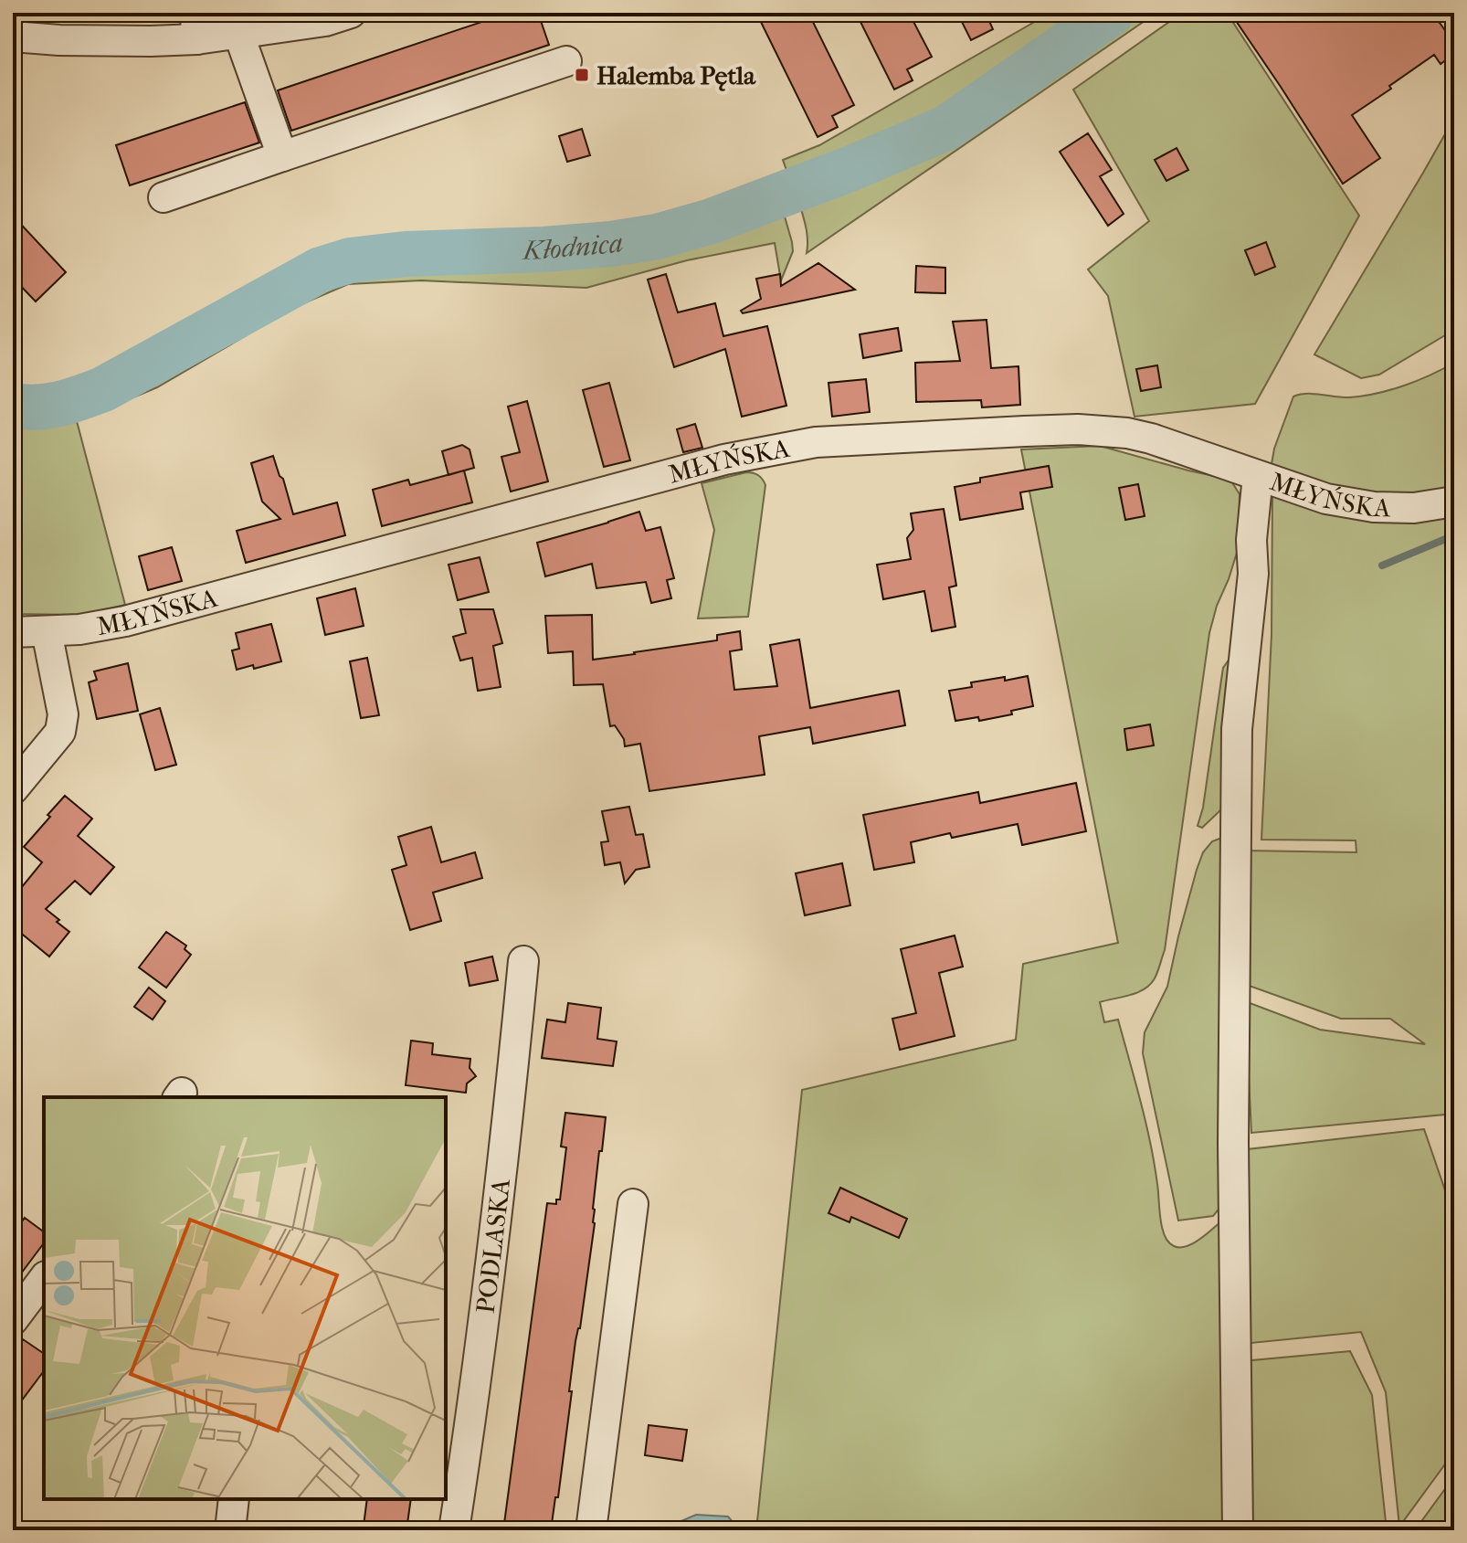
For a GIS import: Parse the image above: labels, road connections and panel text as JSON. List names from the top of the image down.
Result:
{
  "streets": {
    "street": ["MŁYŃSKA", "PODLASKA"]
  },
  "water": ["Kłodnica"],
  "places": {
    "transit": ["Halemba Pętla"]
  }
}
